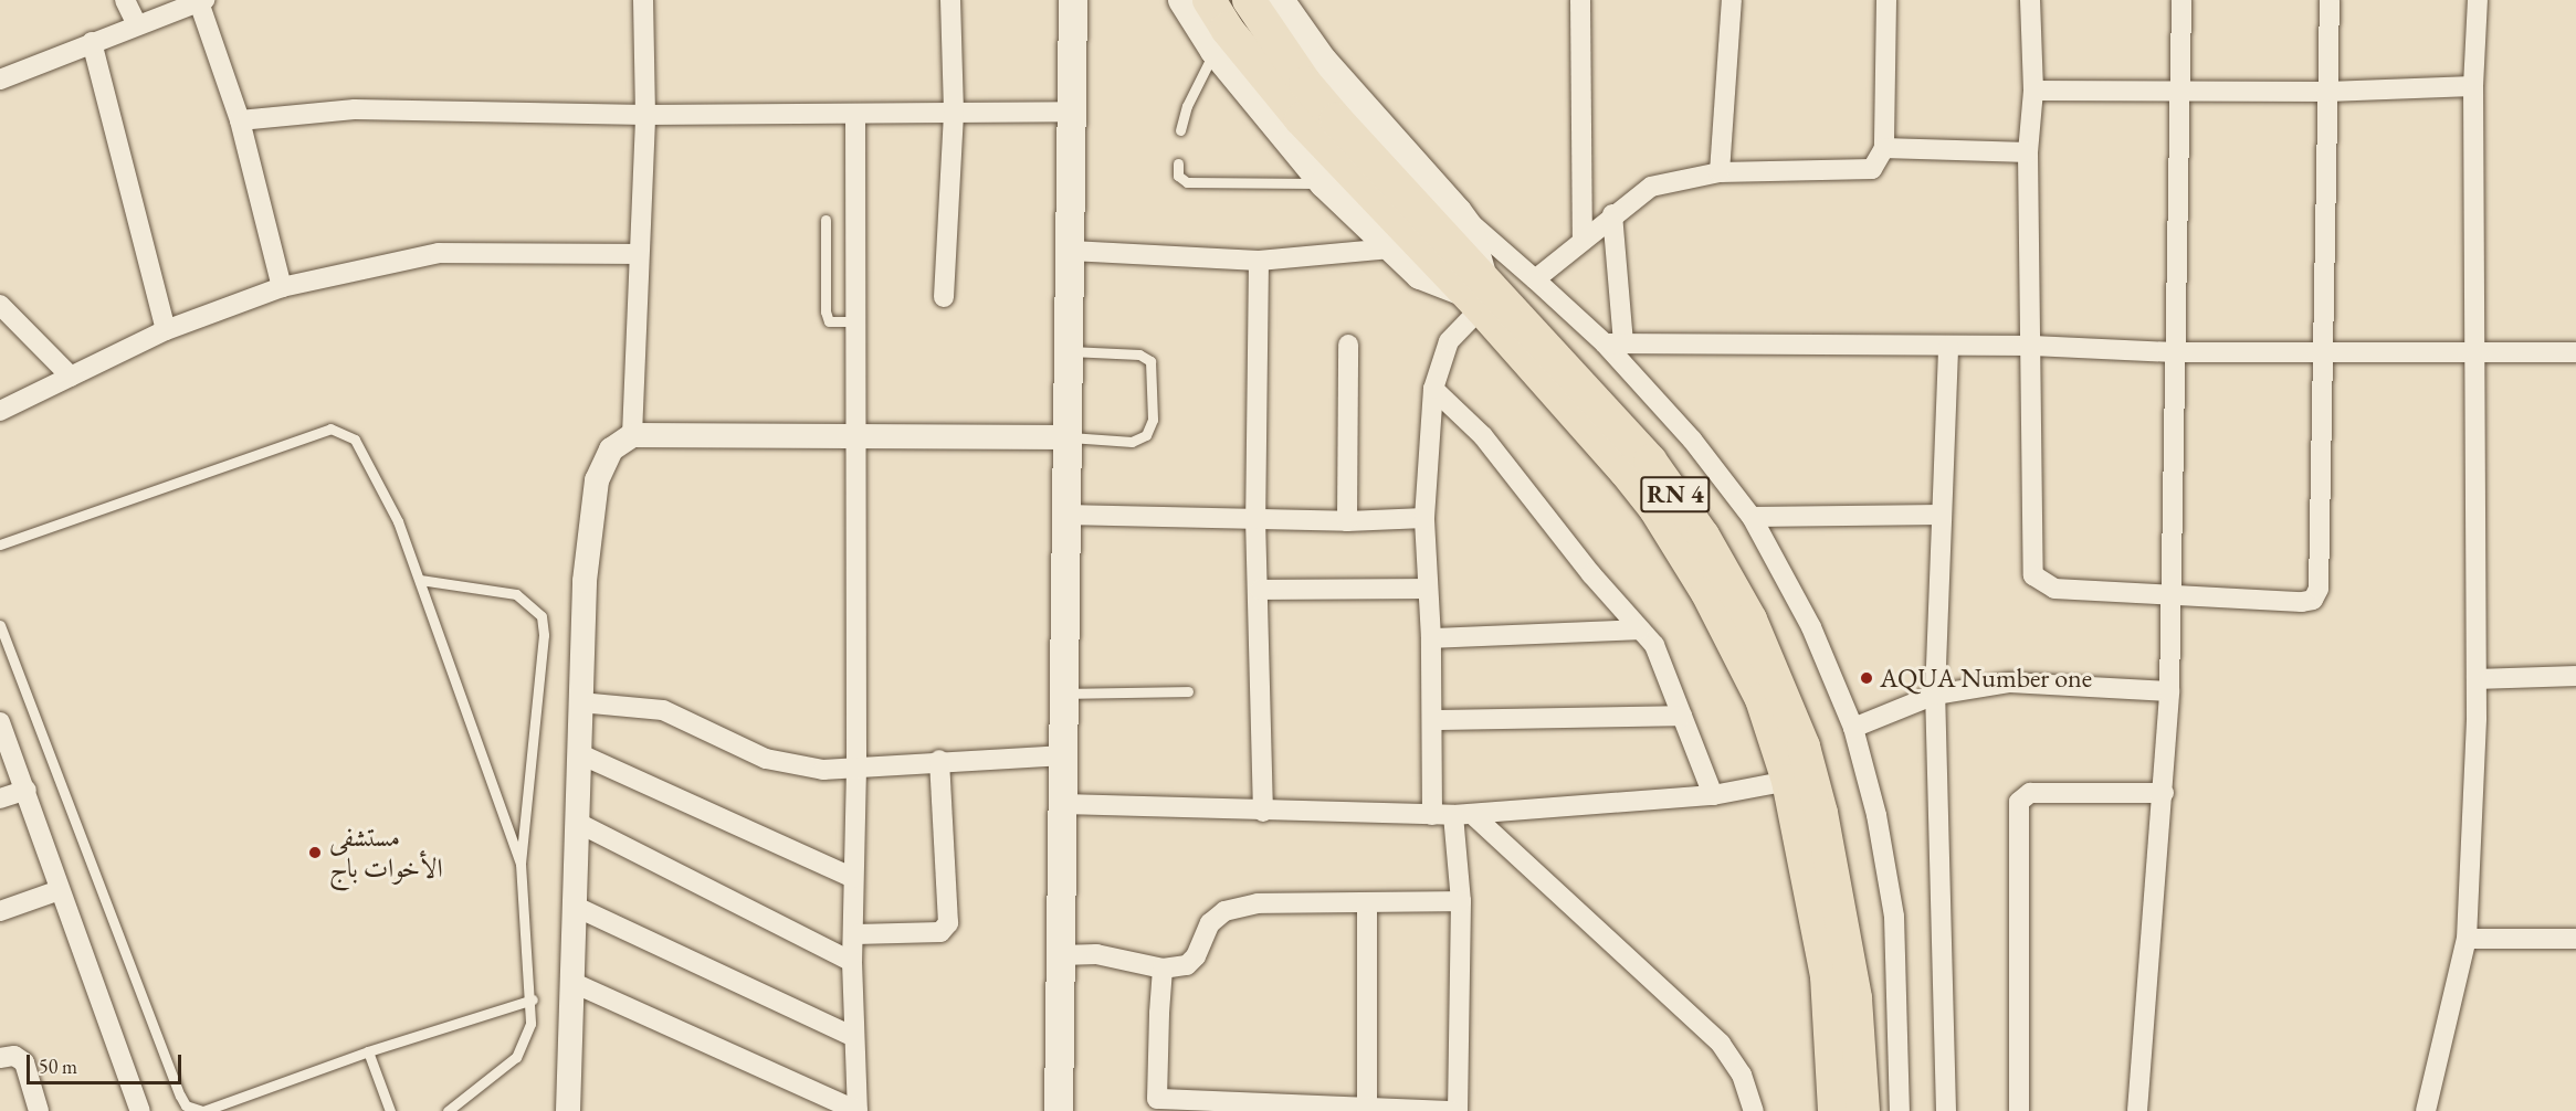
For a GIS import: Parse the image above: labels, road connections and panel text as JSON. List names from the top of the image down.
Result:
{
  "streets": {
    "highway": ["RN 4"]
  },
  "places": ["AQUA Number one", "مستشفى الأخوات باج"],
  "scale_bar": "50 m"
}
